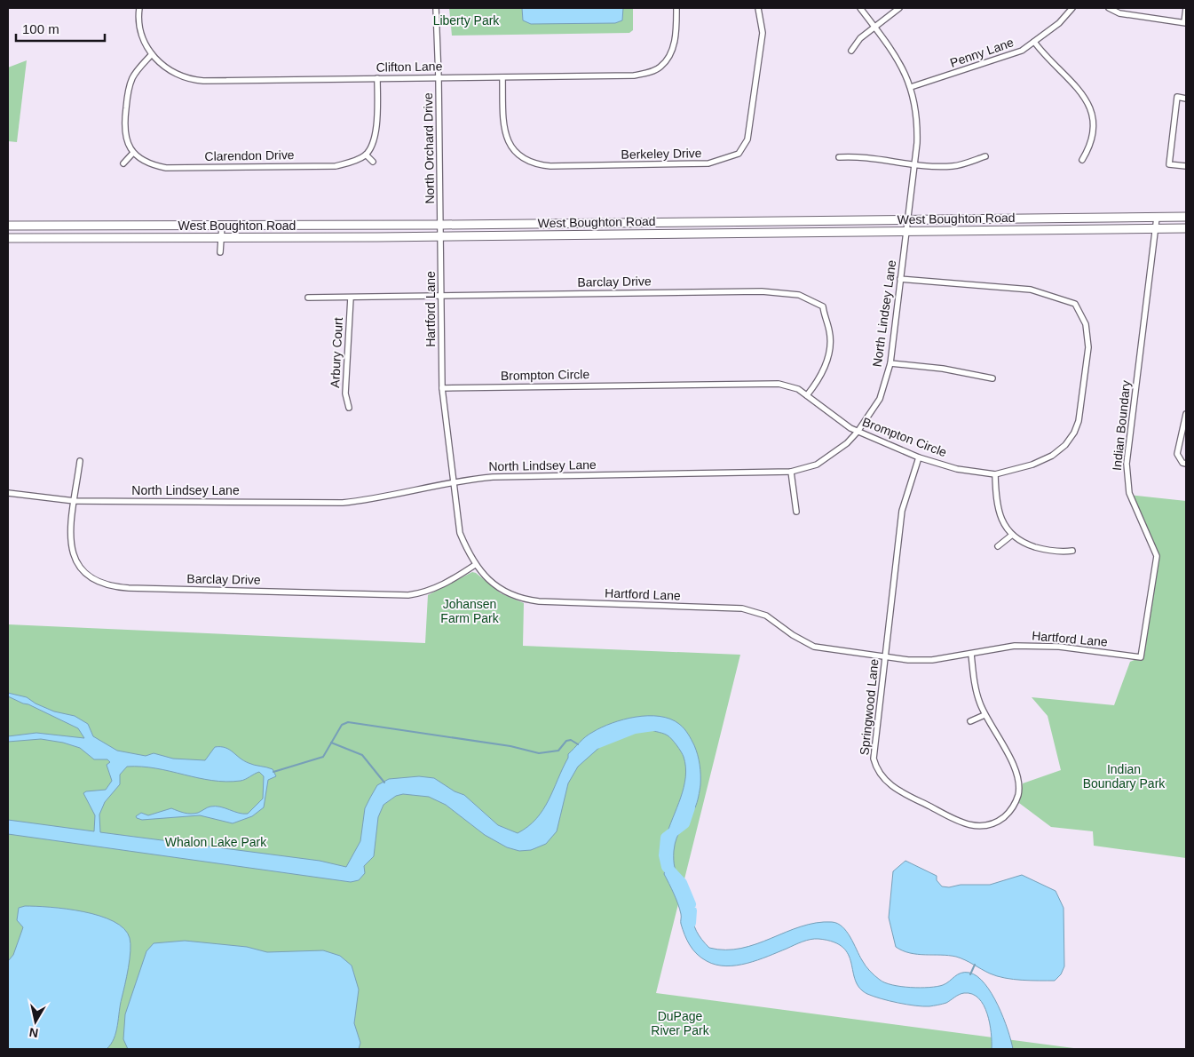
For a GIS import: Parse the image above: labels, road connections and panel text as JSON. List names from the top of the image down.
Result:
{
  "streets": {
    "main road": ["West Boughton Road"],
    "street": [
      "Penny Lane",
      "Clifton Lane",
      "North Orchard Drive",
      "Berkeley Drive",
      "Clarendon Drive",
      "Barclay Drive",
      "Hartford Lane",
      "North Lindsey Lane",
      "Arbury Court",
      "Brompton Circle",
      "Indian Boundary",
      "Springwood Lane"
    ]
  },
  "crossings": [
    ["Clifton Lane", "North Orchard Drive"],
    ["Clifton Lane", "Berkeley Drive"],
    ["North Orchard Drive", "West Boughton Road"],
    ["North Orchard Drive", "Hartford Lane"],
    ["West Boughton Road", "Hartford Lane"],
    ["West Boughton Road", "North Lindsey Lane"],
    ["West Boughton Road", "Indian Boundary"],
    ["Barclay Drive", "Hartford Lane"],
    ["Barclay Drive", "North Lindsey Lane"],
    ["Barclay Drive", "Arbury Court"],
    ["Barclay Drive", "Brompton Circle"],
    ["Hartford Lane", "North Lindsey Lane"],
    ["Hartford Lane", "Brompton Circle"],
    ["Hartford Lane", "Indian Boundary"],
    ["Hartford Lane", "Springwood Lane"],
    ["North Lindsey Lane", "Brompton Circle"],
    ["Brompton Circle", "Springwood Lane"]
  ],
  "parks": [
    "Liberty Park",
    "Johansen Farm Park",
    "Indian Boundary Park",
    "Whalon Lake Park",
    "DuPage River Park"
  ],
  "scale_bar": "100 m",
  "north": "bottom"
}
